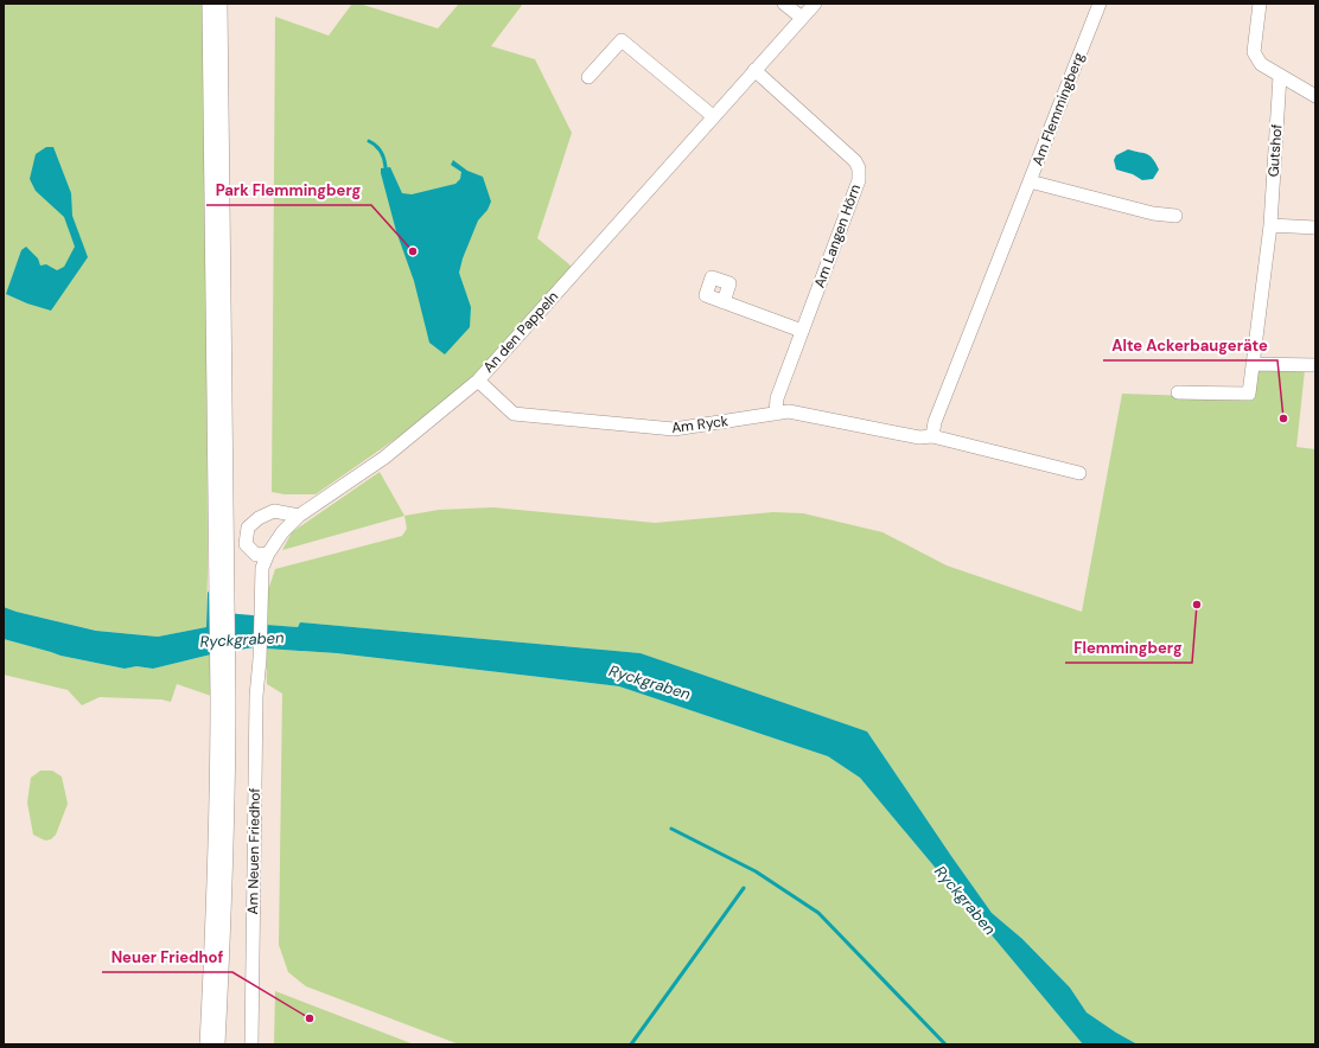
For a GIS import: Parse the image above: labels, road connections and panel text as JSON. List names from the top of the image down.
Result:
{
  "streets": {
    "street": [
      "Am Flemmingberg",
      "Gutshof",
      "Am Langen Hörn",
      "An den Pappeln",
      "Am Ryck",
      "Am Neuen Friedhof"
    ]
  },
  "crossings": [
    ["Am Langen Hörn", "An den Pappeln"],
    ["Am Langen Hörn", "Am Ryck"],
    ["An den Pappeln", "Am Ryck"],
    ["An den Pappeln", "Am Neuen Friedhof"]
  ],
  "water": ["Ryckgraben"],
  "places": [
    "Park Flemmingberg",
    "Alte Ackerbaugeräte",
    "Flemmingberg",
    "Neuer Friedhof"
  ]
}
